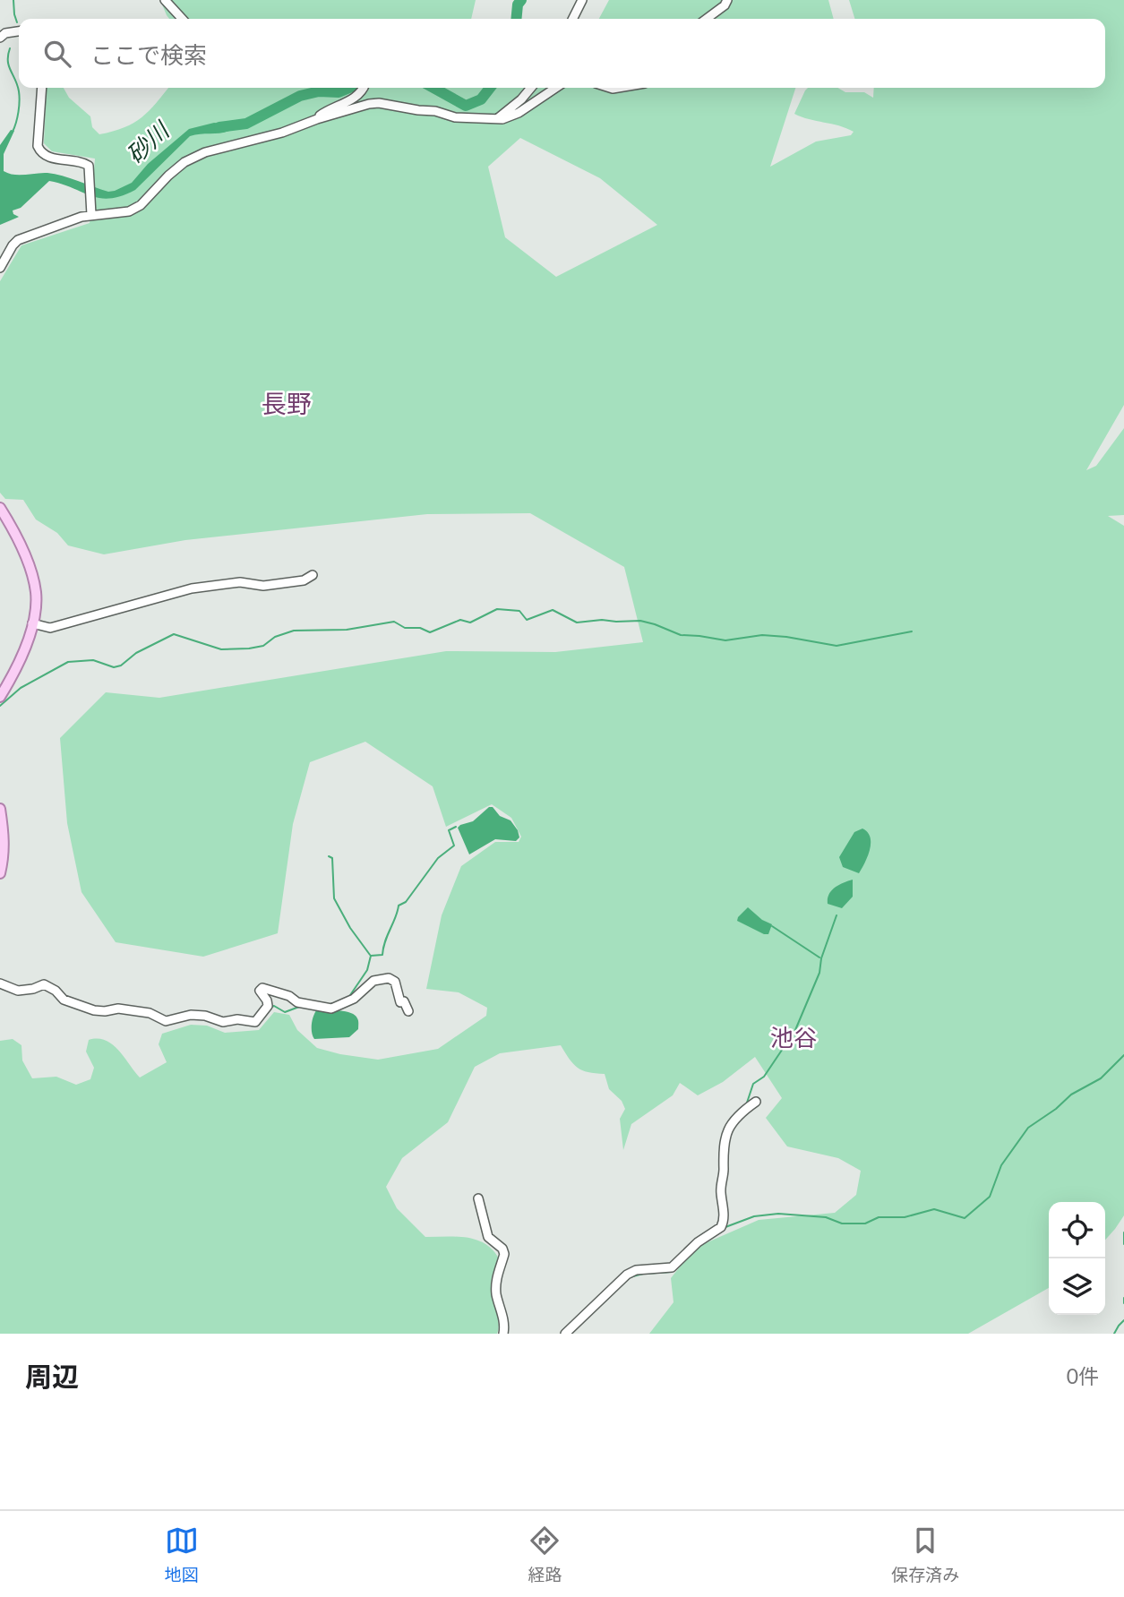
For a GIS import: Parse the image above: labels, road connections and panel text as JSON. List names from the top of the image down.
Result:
{
  "districts": ["長野", "池谷"],
  "water": ["砂川"],
  "page": {
    "search": "ここで検索",
    "heading": ["周辺", "0件"],
    "nav": ["地図", "経路", "保存済み"]
  }
}
